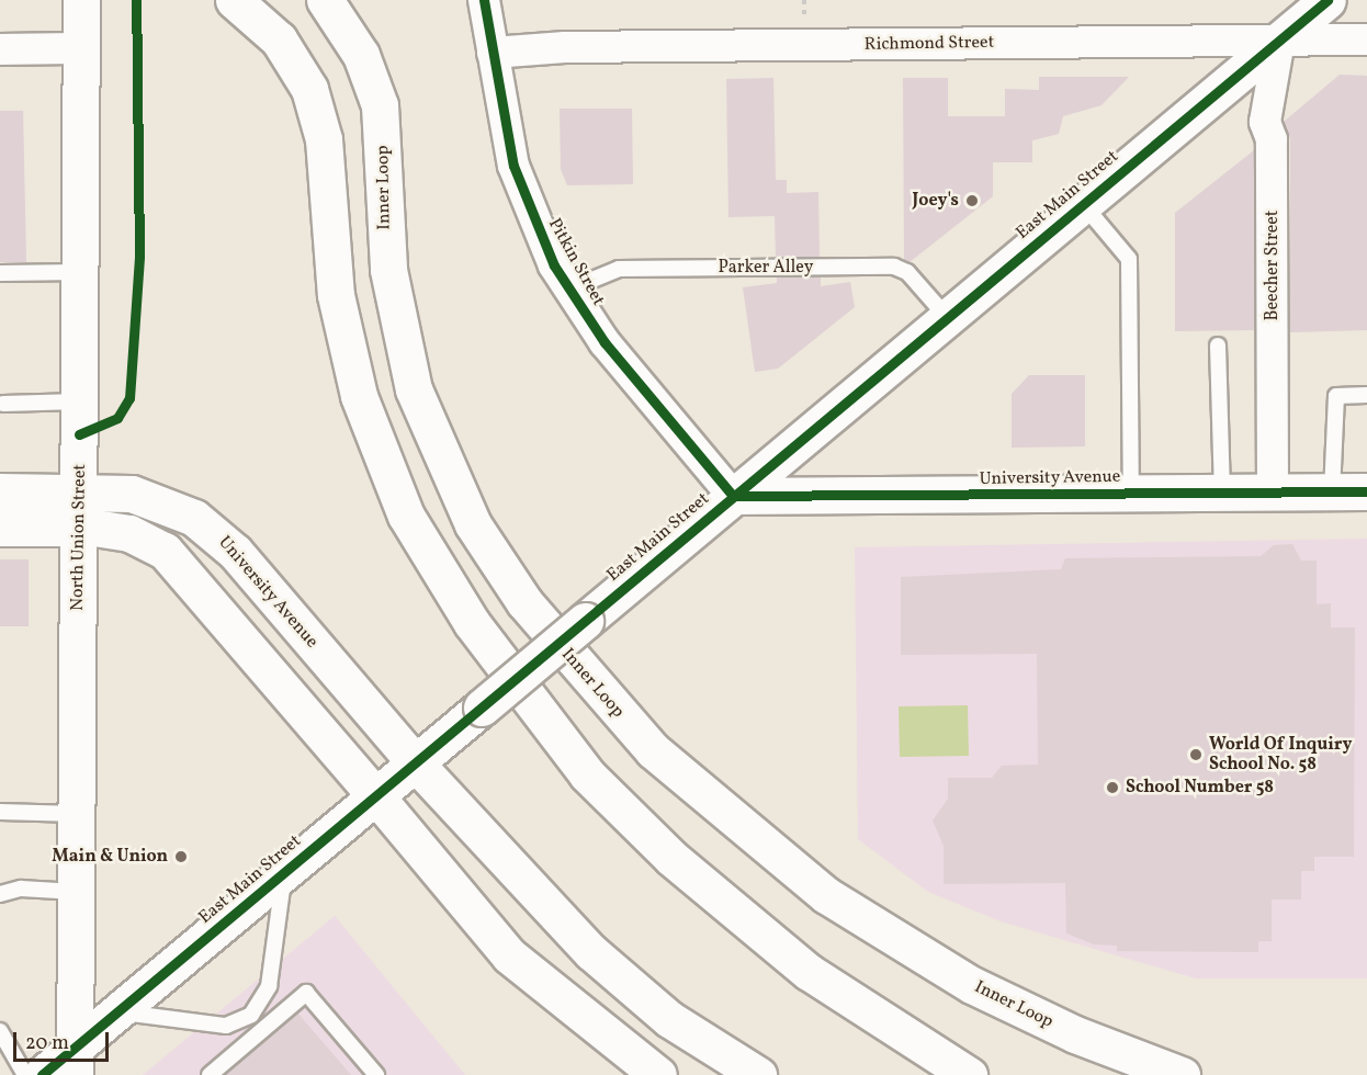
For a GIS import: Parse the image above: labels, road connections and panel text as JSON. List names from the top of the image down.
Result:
{
  "streets": {
    "main road": [
      "Inner Loop",
      "East Main Street",
      "University Avenue",
      "North Union Street"
    ],
    "street": ["Richmond Street", "Pitkin Street", "Beecher Street"],
    "lane": ["Parker Alley"]
  },
  "crossings": [
    ["Richmond Street", "East Main Street"],
    ["Richmond Street", "Pitkin Street"],
    ["Richmond Street", "Beecher Street"],
    ["East Main Street", "Pitkin Street"],
    ["East Main Street", "Beecher Street"],
    ["East Main Street", "Parker Alley"],
    ["East Main Street", "University Avenue"],
    ["East Main Street", "North Union Street"],
    ["Pitkin Street", "Parker Alley"],
    ["Pitkin Street", "University Avenue"],
    ["Beecher Street", "University Avenue"],
    ["University Avenue", "North Union Street"]
  ],
  "places": [
    "Joey's",
    "World Of Inquiry School No. 58",
    "School Number 58",
    "Main & Union"
  ],
  "scale_bar": "20 m"
}
